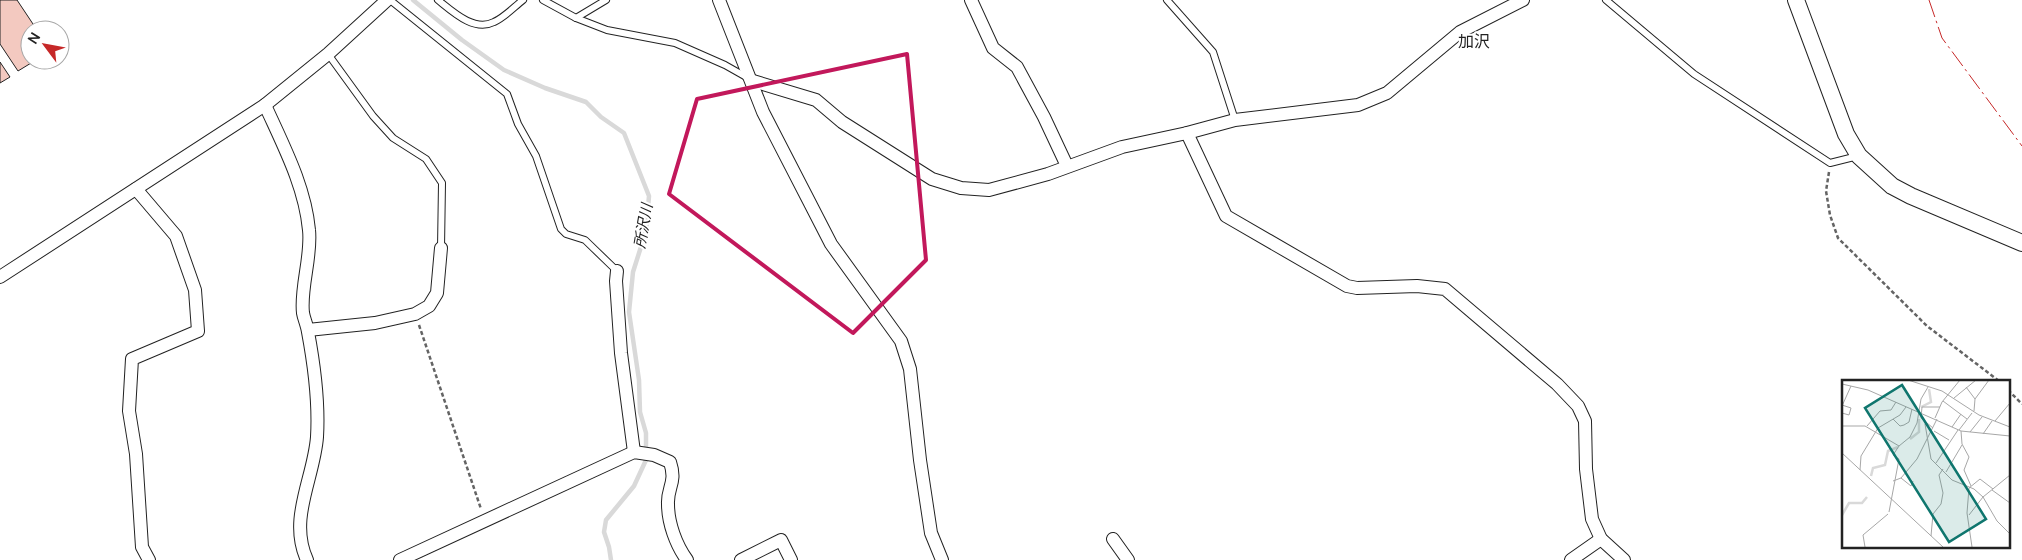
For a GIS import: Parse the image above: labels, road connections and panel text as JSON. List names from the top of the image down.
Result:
{
  "districts": ["加沢"],
  "water": ["所沢川"],
  "north": "top left"
}
